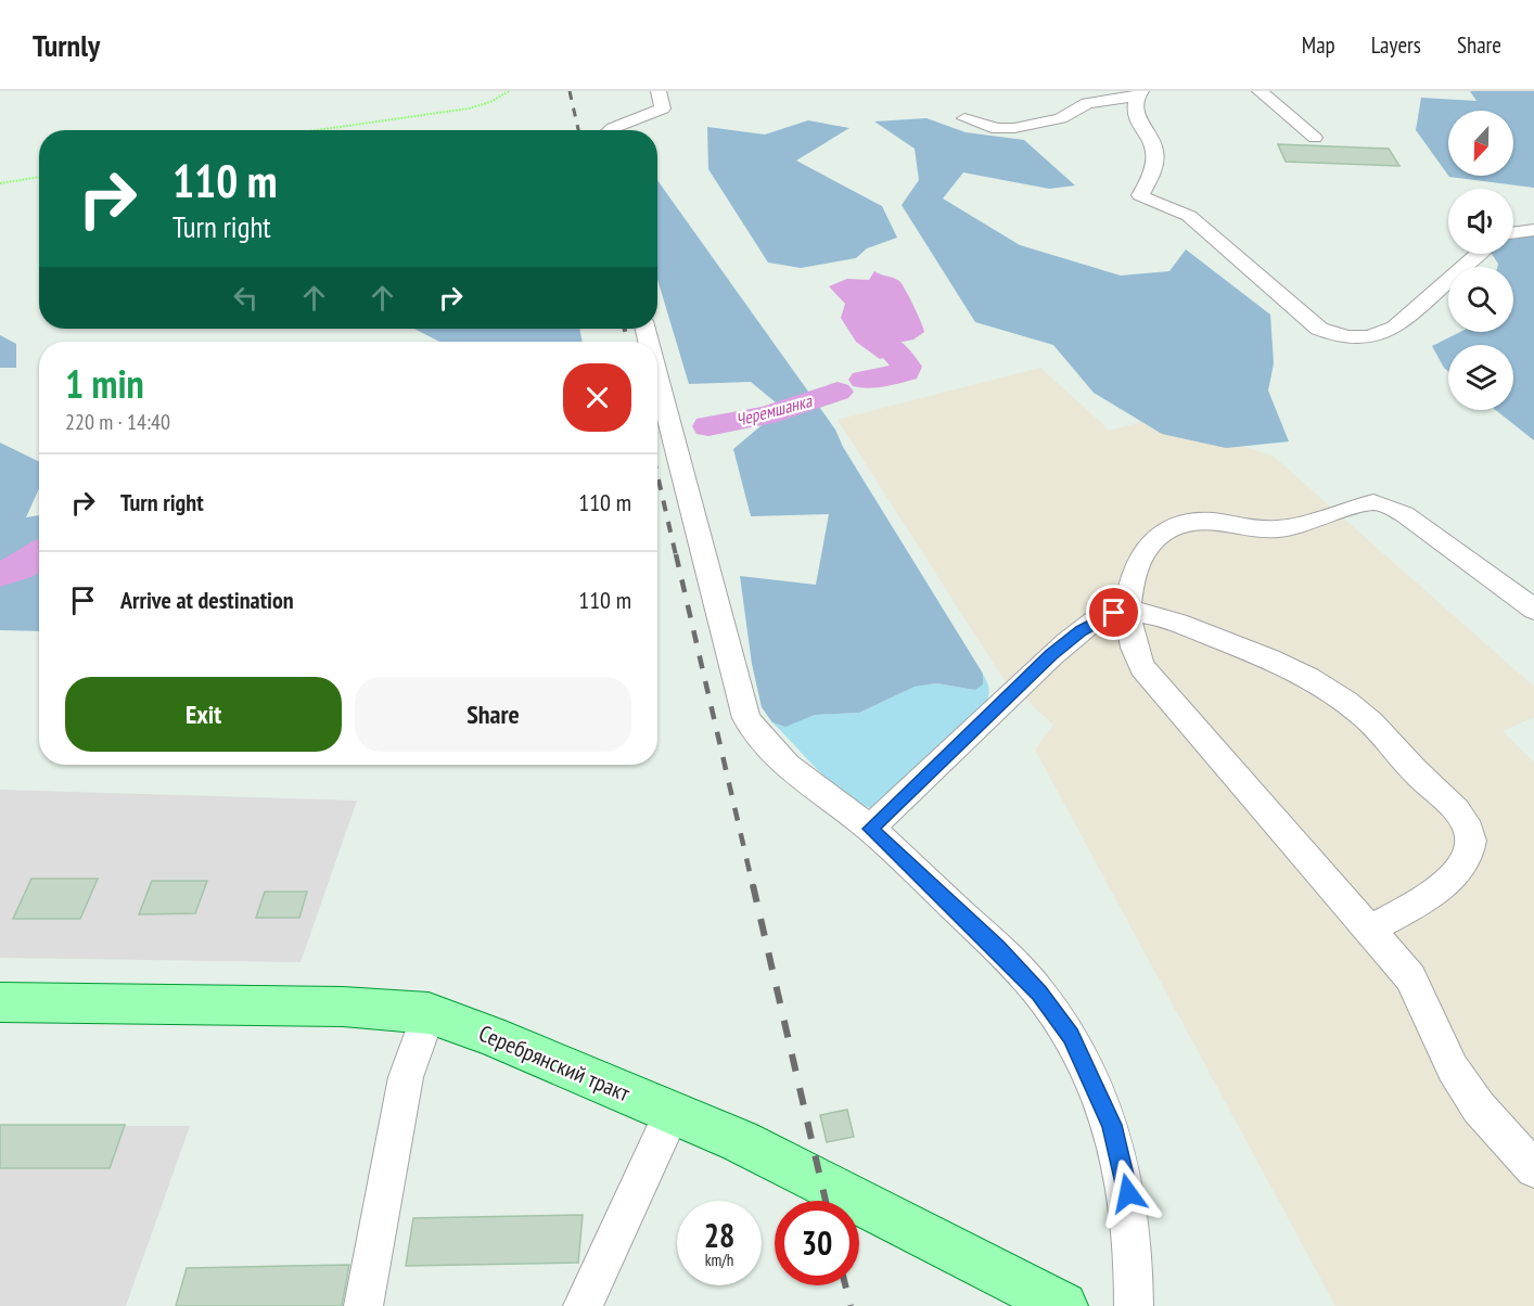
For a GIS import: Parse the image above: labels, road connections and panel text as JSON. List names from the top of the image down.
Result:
{
  "streets": {
    "main road": ["Серебрянский тракт"]
  },
  "water": ["Черемшанка"],
  "north": "bottom",
  "page": {
    "header": "Turnly",
    "nav": ["Map", "Layers", "Share"],
    "turn": ["110 m", "Turn right"],
    "heading": ["1 min", "220 m · 14:40"],
    "list": [
      {
        "name": "Turn right",
        "value": "110 m"
      },
      {
        "name": "Arrive at destination",
        "value": "110 m"
      }
    ],
    "buttons": ["Exit", "Share"],
    "speed": "28 km/h",
    "limit": "30"
  }
}
